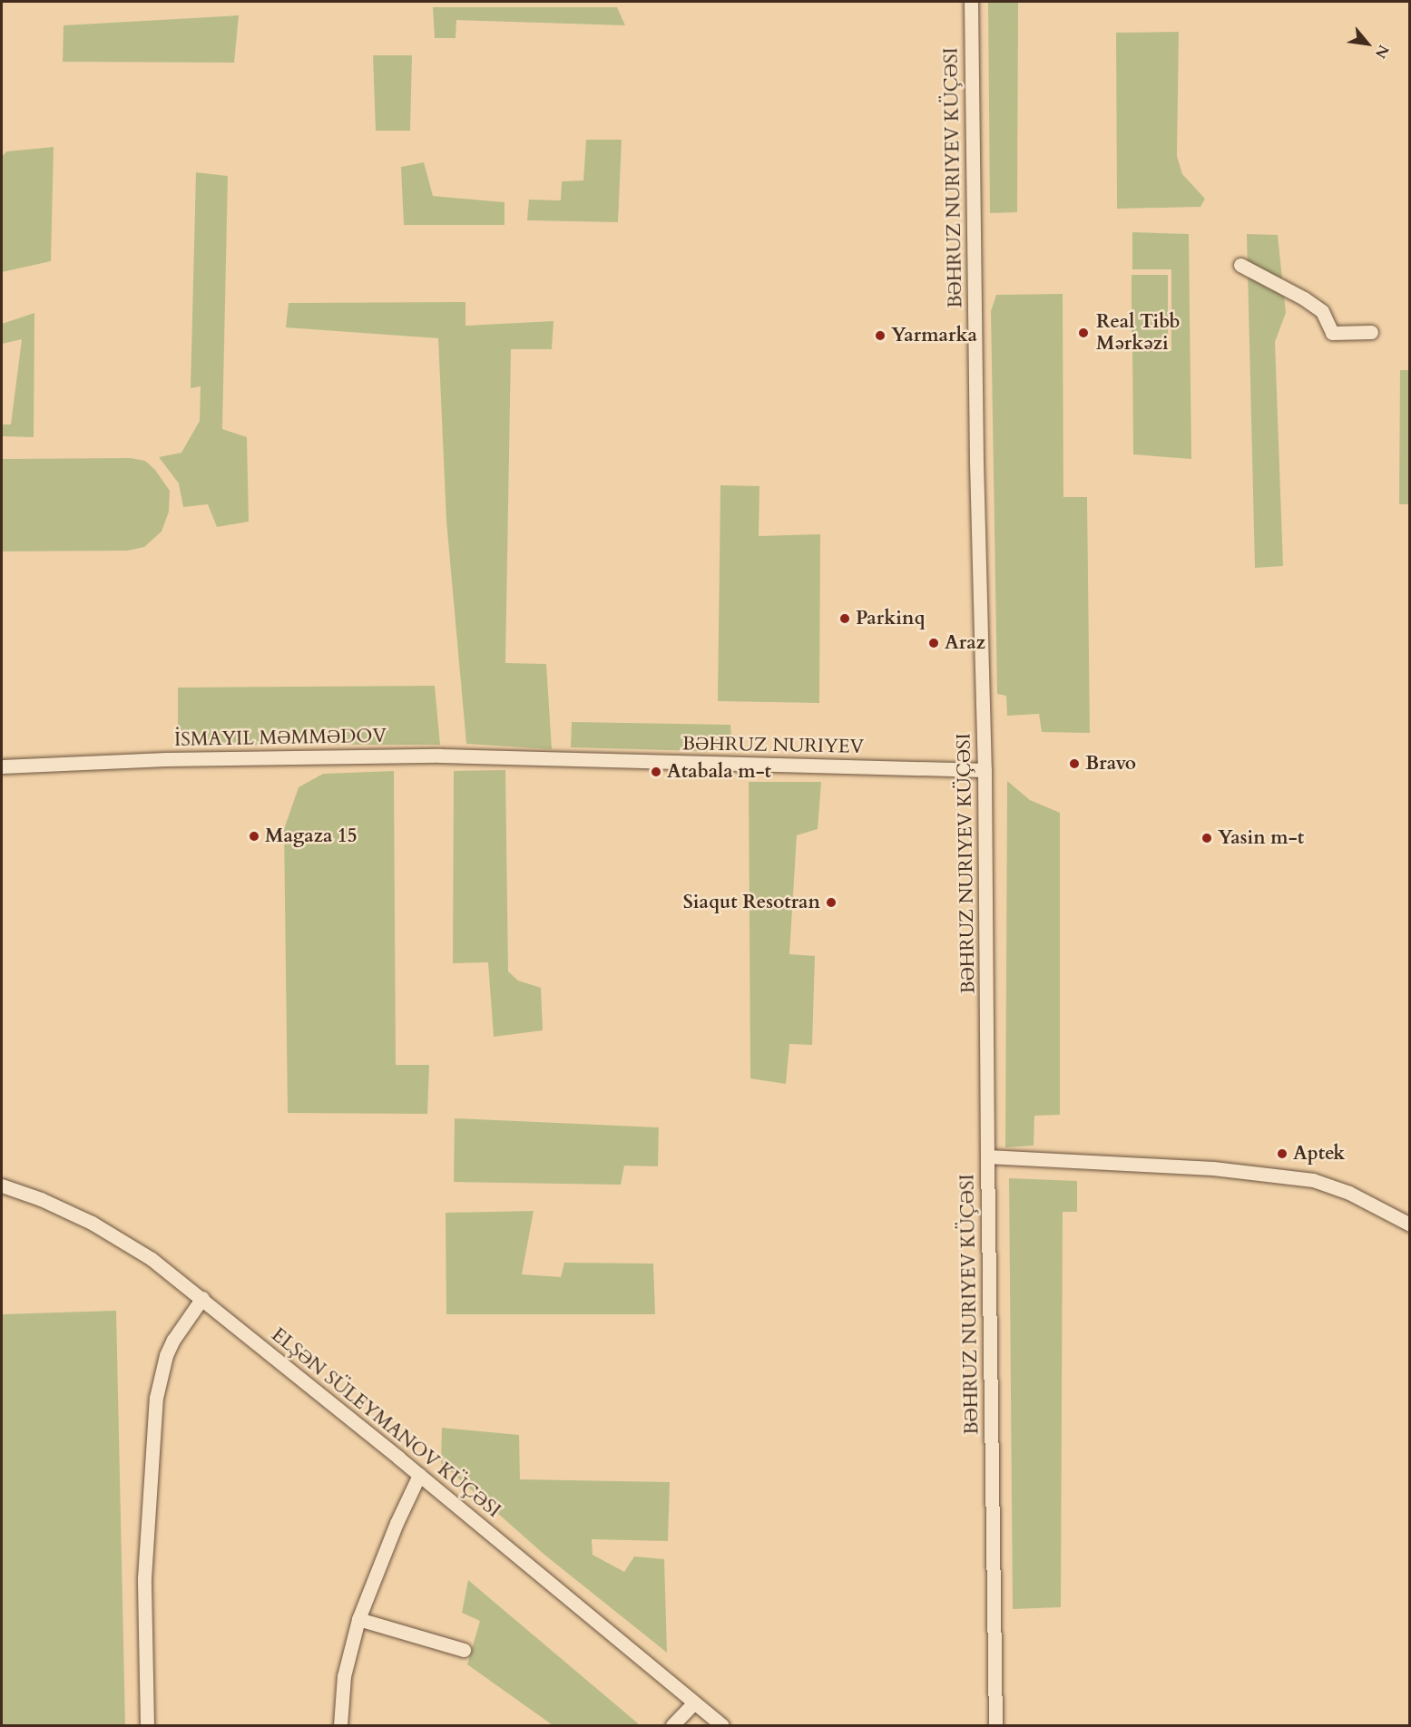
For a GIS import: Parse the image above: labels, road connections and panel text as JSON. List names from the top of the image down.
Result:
{
  "streets": {
    "street": ["BƏHRUZ NURIYEV KÜÇƏSI", "BƏHRUZ NURIYEV", "ELŞƏN SÜLEYMANOV KÜÇƏSI"]
  },
  "crossings": [
    ["BƏHRUZ NURIYEV KÜÇƏSI", "BƏHRUZ NURIYEV"]
  ],
  "places": [
    "Real Tibb Mərkəzi",
    "Yarmarka",
    "Parkinq",
    "Araz",
    "Bravo",
    "Atabala m-t",
    "Magaza 15",
    "Yasin m-t",
    "Siaqut Resotran",
    "Aptek"
  ],
  "north": "bottom right"
}
